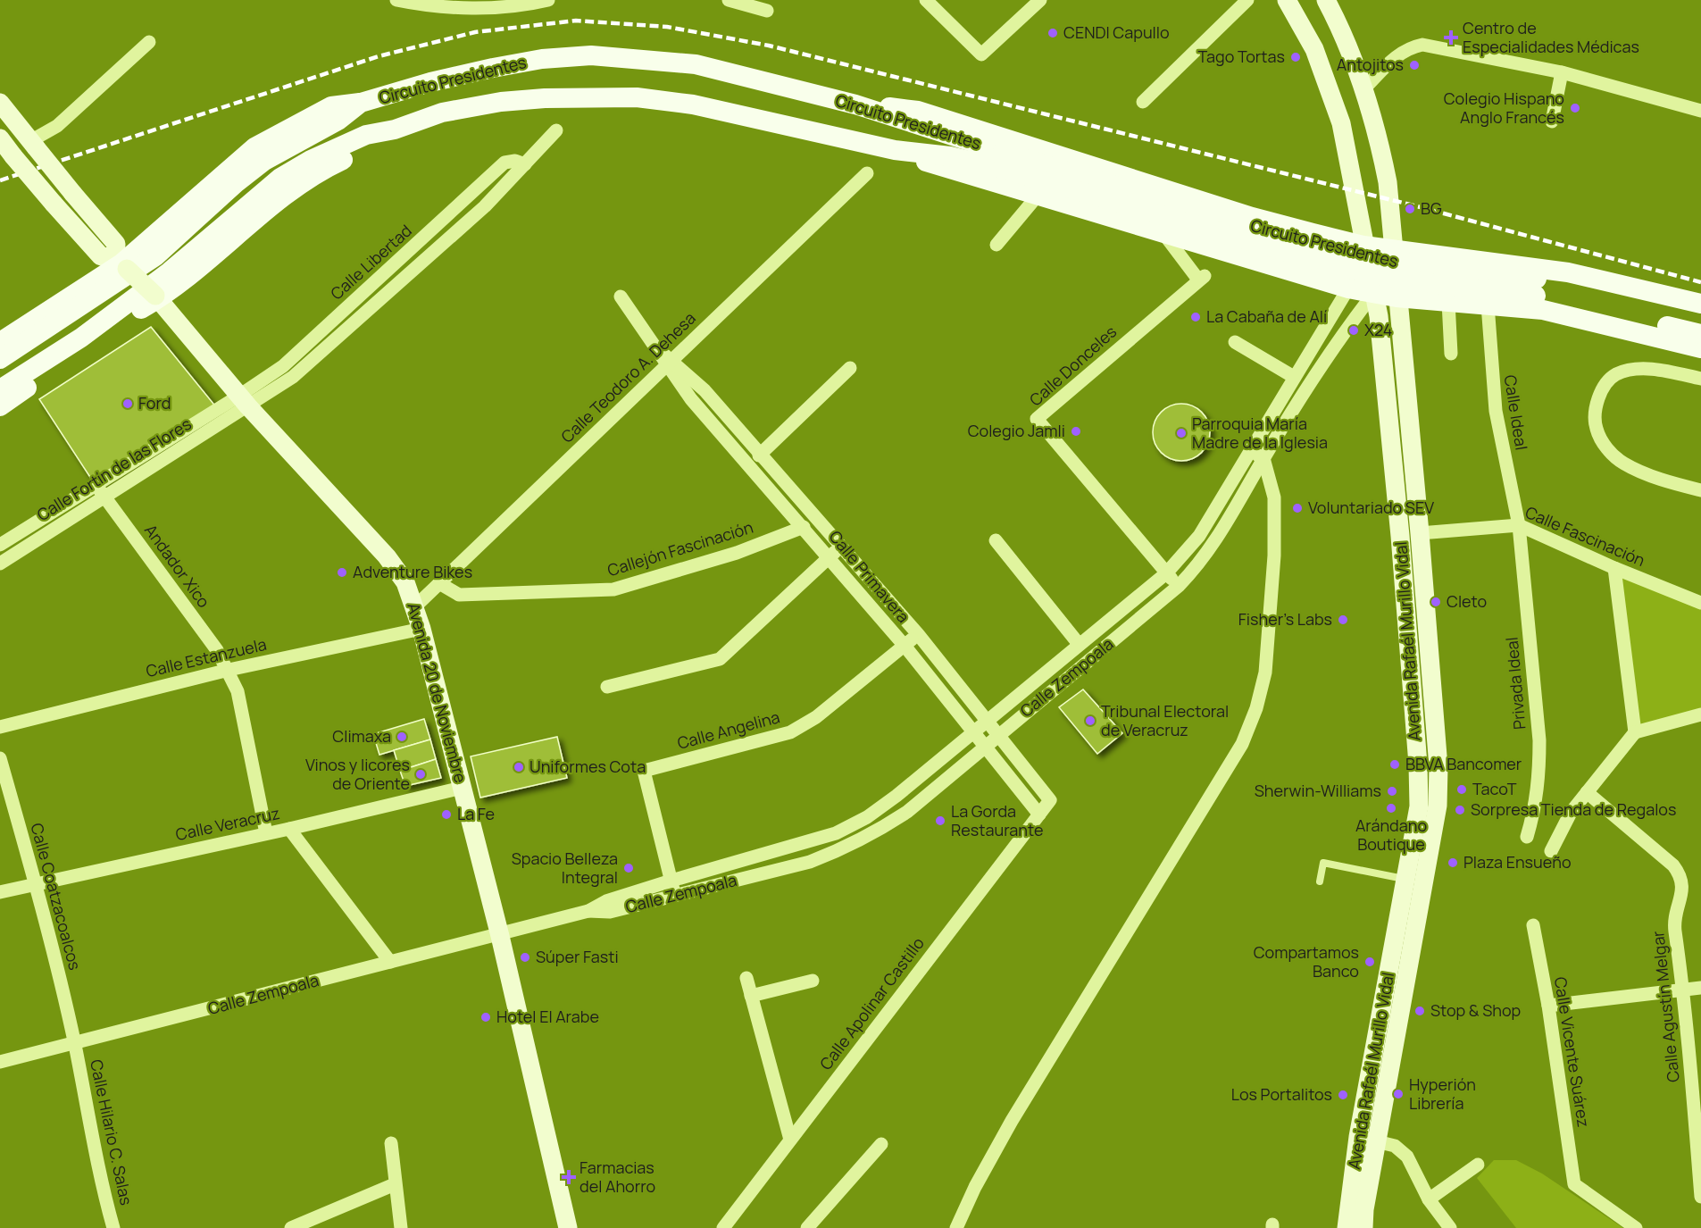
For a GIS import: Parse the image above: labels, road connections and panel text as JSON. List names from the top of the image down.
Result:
{
  "streets": {
    "main road": [
      "Circuito Presidentes",
      "Avenida Rafaél Murillo Vidal",
      "Calle Zempoala",
      "Avenida 20 de Noviembre"
    ],
    "street": [
      "Calle Libertad",
      "Calle Donceles",
      "Calle Teodoro A. Dehesa",
      "Calle Ideal",
      "Calle Fortín de las Flores",
      "Calle Fascinación",
      "Callejón Fascinación",
      "Andador Xico",
      "Calle Primavera",
      "Calle Estanzuela",
      "Privada Ideal",
      "Calle Angelina",
      "Calle Veracruz",
      "Calle Coatzacoalcos",
      "Calle Apolinar Castillo",
      "Calle Agustín Melgar",
      "Calle Vicente Suárez",
      "Calle Hilario C. Salas"
    ]
  },
  "crossings": [
    ["Calle Libertad", "Calle Fortín de las Flores"],
    ["Calle Libertad", "Avenida 20 de Noviembre"],
    ["Calle Donceles", "Calle Zempoala"],
    ["Calle Teodoro A. Dehesa", "Callejón Fascinación"],
    ["Calle Teodoro A. Dehesa", "Calle Primavera"],
    ["Calle Teodoro A. Dehesa", "Avenida 20 de Noviembre"],
    ["Calle Ideal", "Calle Fascinación"],
    ["Calle Ideal", "Privada Ideal"],
    ["Calle Fortín de las Flores", "Andador Xico"],
    ["Calle Fortín de las Flores", "Avenida 20 de Noviembre"],
    ["Calle Fascinación", "Avenida Rafaél Murillo Vidal"],
    ["Calle Fascinación", "Privada Ideal"],
    ["Callejón Fascinación", "Calle Primavera"],
    ["Andador Xico", "Calle Estanzuela"],
    ["Andador Xico", "Calle Veracruz"],
    ["Calle Primavera", "Calle Zempoala"],
    ["Calle Primavera", "Calle Angelina"],
    ["Calle Primavera", "Calle Apolinar Castillo"],
    ["Avenida Rafaél Murillo Vidal", "Calle Zempoala"],
    ["Calle Estanzuela", "Avenida 20 de Noviembre"],
    ["Calle Zempoala", "Avenida 20 de Noviembre"],
    ["Calle Zempoala", "Calle Angelina"],
    ["Calle Zempoala", "Calle Coatzacoalcos"],
    ["Calle Zempoala", "Calle Hilario C. Salas"],
    ["Avenida 20 de Noviembre", "Calle Veracruz"],
    ["Calle Veracruz", "Calle Coatzacoalcos"],
    ["Calle Coatzacoalcos", "Calle Hilario C. Salas"]
  ],
  "places": {
    "other": [
      "CENDI Capullo",
      "Tago Tortas",
      "Antojitos",
      "Colegio Hispano Anglo Francés",
      "BG",
      "La Cabaña de Alí",
      "X24",
      "Ford",
      "Colegio Jamli",
      "Parroquia María Madre de la Iglesia",
      "Voluntariado SEV",
      "Adventure Bikes",
      "Cleto",
      "Fisher's Labs",
      "Tribunal Electoral de Veracruz",
      "Climaxa",
      "BBVA Bancomer",
      "Uniformes Cota",
      "Vinos y licores de Oriente",
      "TacoT",
      "Sherwin-Williams",
      "Arándano Boutique",
      "Sorpresa Tienda de Regalos",
      "La Fe",
      "La Gorda Restaurante",
      "Plaza Ensueño",
      "Spacio Belleza Integral",
      "Súper Fasti",
      "Compartamos Banco",
      "Stop & Shop",
      "Hotel El Arabe",
      "Hyperión Librería",
      "Los Portalitos"
    ],
    "health": ["Centro de Especialidades Médicas", "Farmacias del Ahorro"]
  }
}
